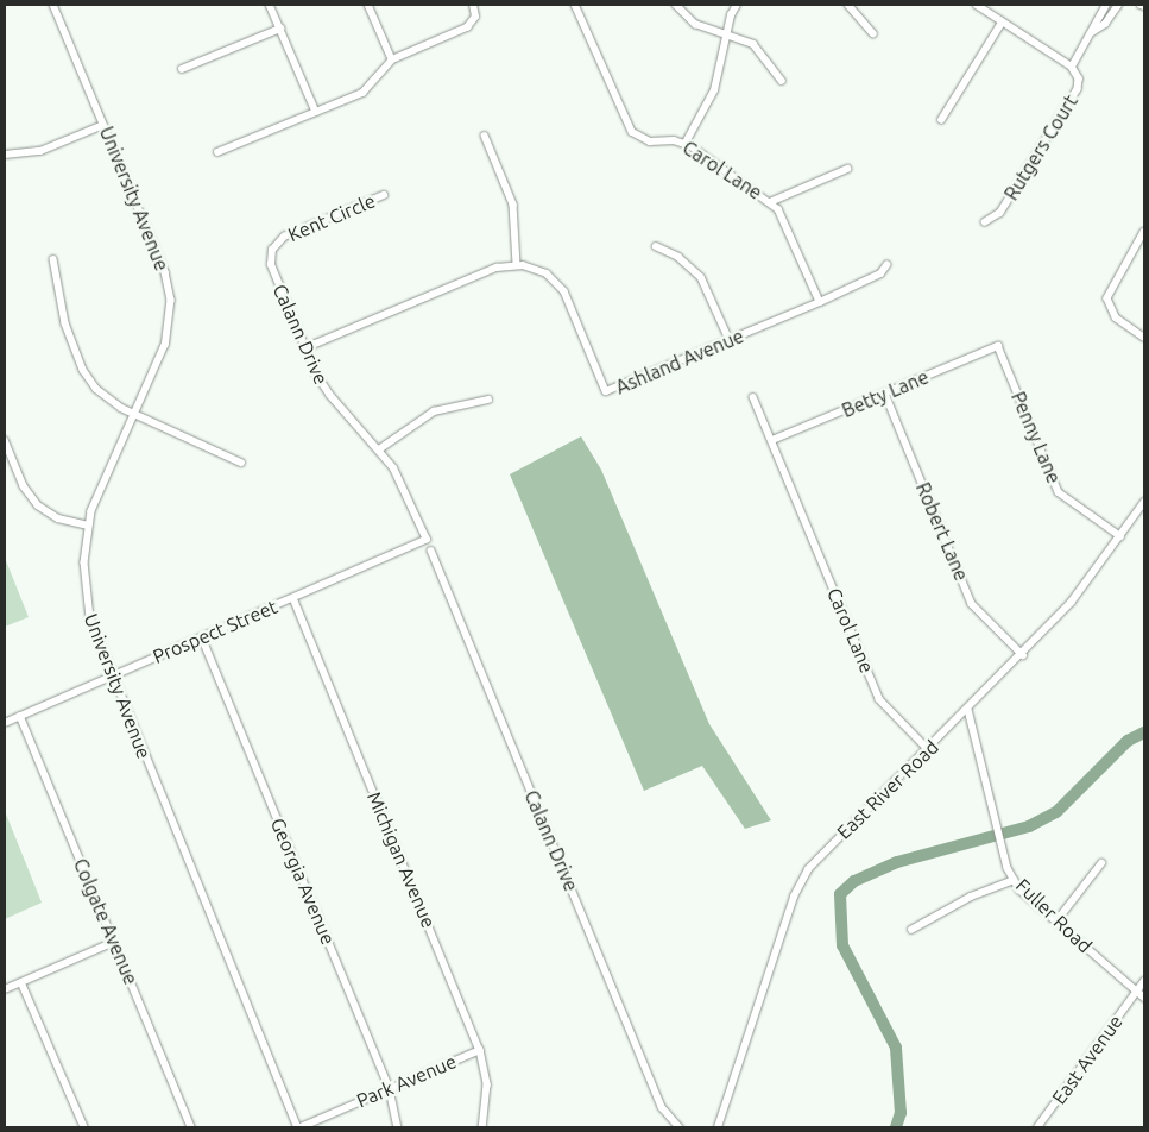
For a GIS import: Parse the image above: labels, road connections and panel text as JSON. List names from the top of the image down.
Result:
{
  "streets": {
    "street": [
      "Rutgers Court",
      "Carol Lane",
      "University Avenue",
      "Kent Circle",
      "Calann Drive",
      "Ashland Avenue",
      "Betty Lane",
      "Penny Lane",
      "Robert Lane",
      "Prospect Street",
      "East River Road",
      "Michigan Avenue",
      "Georgia Avenue",
      "Fuller Road",
      "Colgate Avenue",
      "East Avenue",
      "Park Avenue"
    ]
  },
  "crossings": [
    ["Carol Lane", "Ashland Avenue"],
    ["Carol Lane", "Betty Lane"],
    ["Carol Lane", "East River Road"],
    ["University Avenue", "Prospect Street"],
    ["University Avenue", "Park Avenue"],
    ["Kent Circle", "Calann Drive"],
    ["Calann Drive", "Ashland Avenue"],
    ["Calann Drive", "Prospect Street"],
    ["Betty Lane", "Penny Lane"],
    ["Betty Lane", "Robert Lane"],
    ["Penny Lane", "East River Road"],
    ["Robert Lane", "East River Road"],
    ["Prospect Street", "Michigan Avenue"],
    ["Prospect Street", "Georgia Avenue"],
    ["Prospect Street", "Colgate Avenue"],
    ["East River Road", "Fuller Road"],
    ["Michigan Avenue", "Park Avenue"],
    ["Georgia Avenue", "Park Avenue"],
    ["Fuller Road", "East Avenue"]
  ]
}
